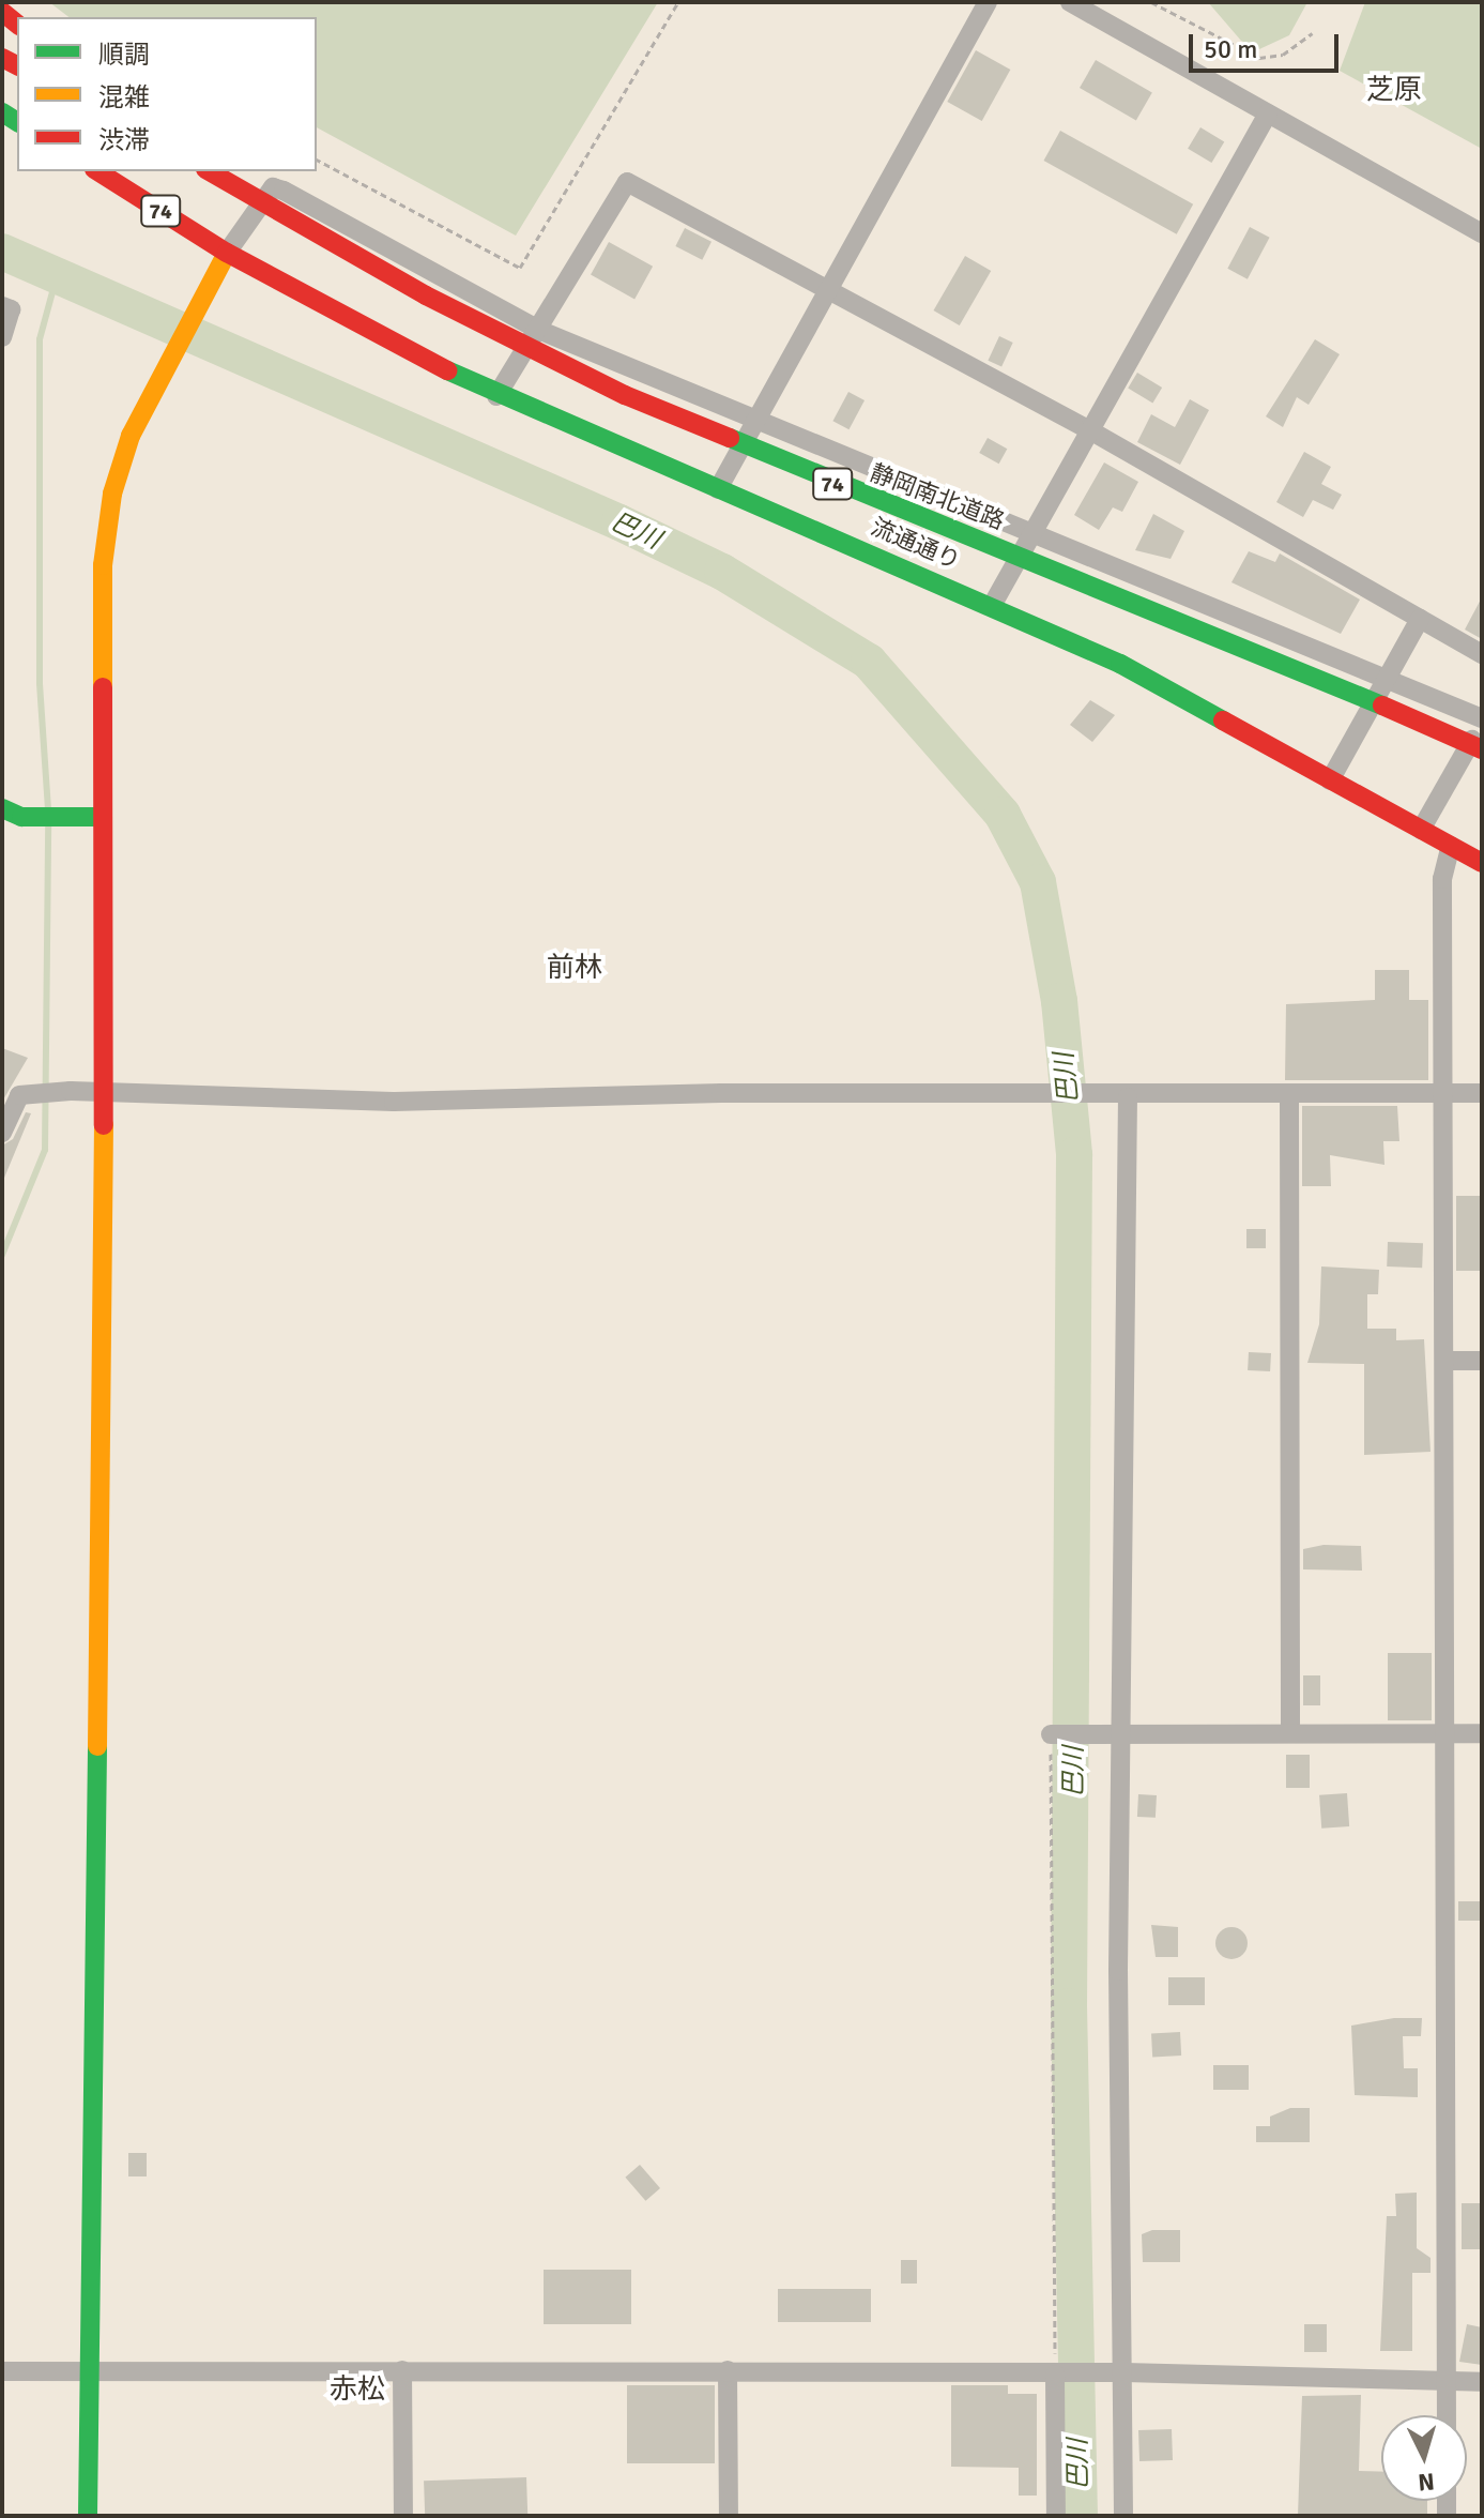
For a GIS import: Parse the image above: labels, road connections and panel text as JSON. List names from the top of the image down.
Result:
{
  "streets": {
    "main road": ["74", "静岡南北道路", "流通通り"]
  },
  "crossings": [
    ["74", "流通通り"]
  ],
  "districts": ["芝原", "前林", "赤松"],
  "water": ["巴川"],
  "legend": ["順調", "混雑", "渋滞"],
  "scale_bar": "50 m",
  "north": "bottom"
}
